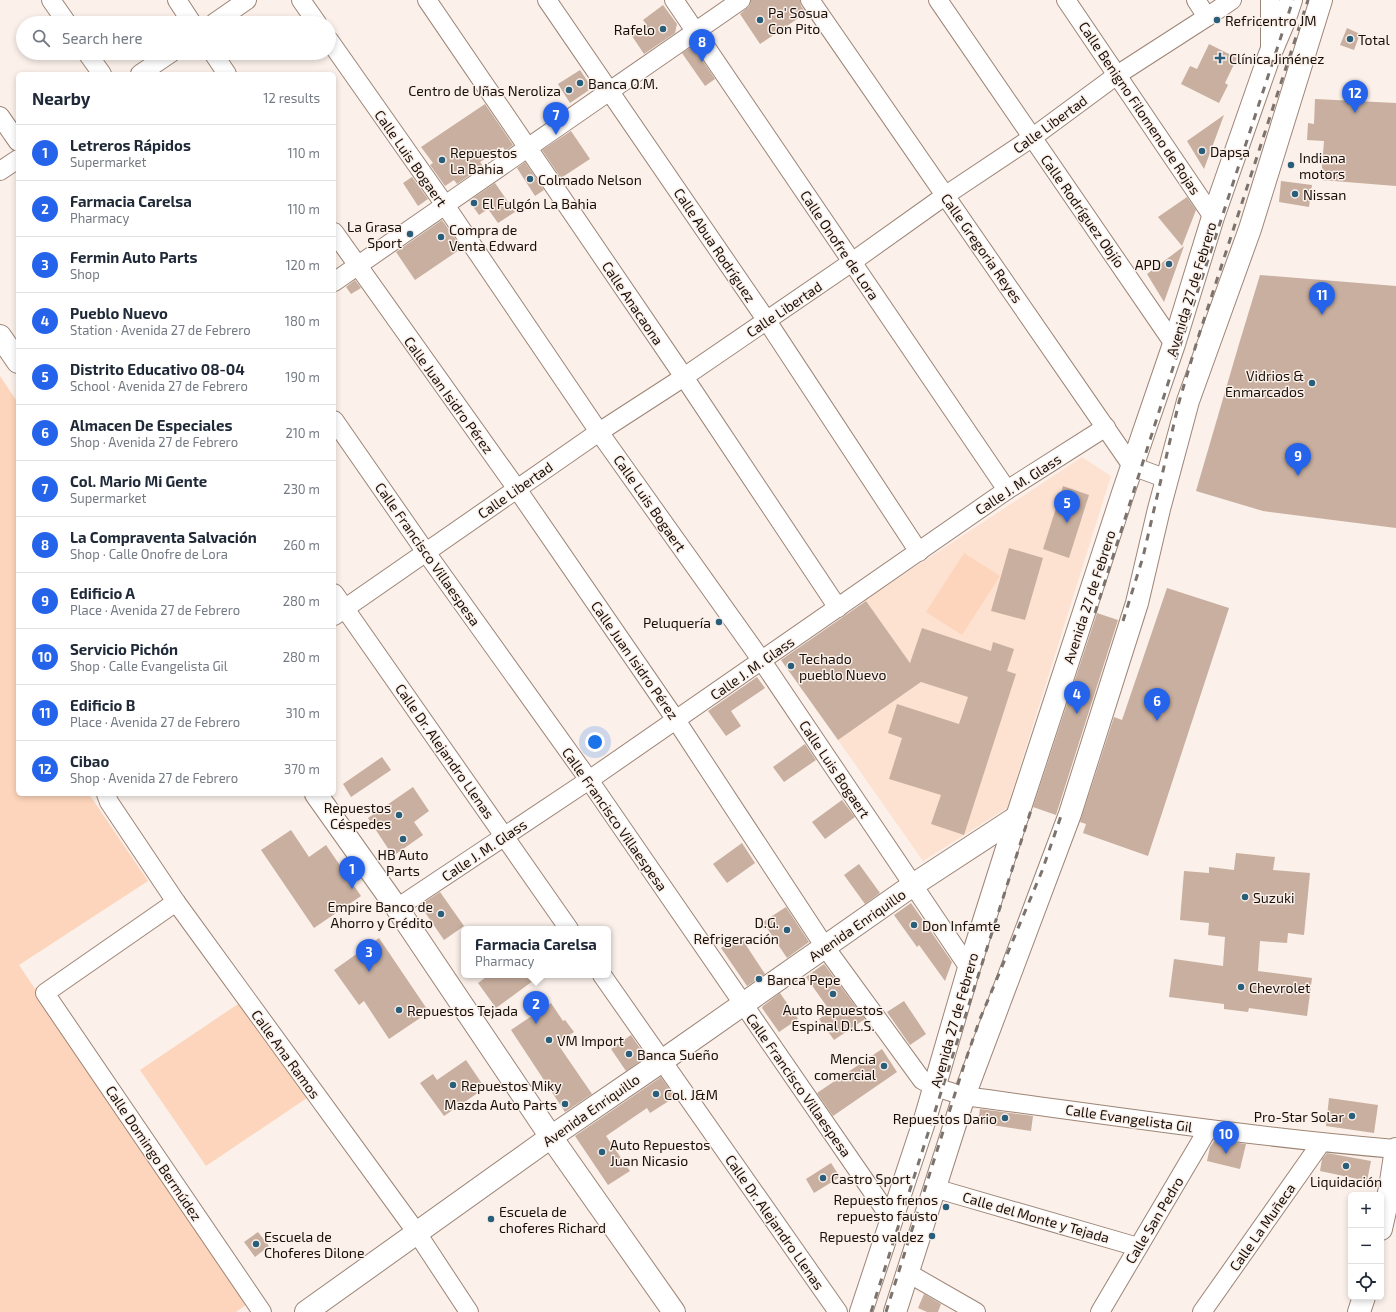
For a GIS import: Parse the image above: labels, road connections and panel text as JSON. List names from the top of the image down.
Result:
{
  "streets": {
    "main road": ["Avenida 27 de Febrero", "Avenida Enriquillo"],
    "street": [
      "Calle Benigno Filomeno de Rojas",
      "Calle Libertad",
      "Calle Luis Bogaert",
      "Calle Rodríguez Objío",
      "Calle Abua Rodríguez",
      "Calle Onofre de Lora",
      "Calle Gregoria Reyes",
      "Calle Anacaona",
      "Calle Juan Isidro Pérez",
      "Calle J. M. Glass",
      "Calle Francisco Villaespesa",
      "Calle Dr. Alejandro Llenas",
      "Calle Ana Ramos",
      "Calle Evangelista Gil",
      "Calle Domingo Bermúdez",
      "Calle del Monte y Tejada",
      "Calle San Pedro",
      "Calle La Muñeca"
    ]
  },
  "crossings": [
    ["Calle Benigno Filomeno de Rojas", "Calle Libertad"],
    ["Calle Benigno Filomeno de Rojas", "Avenida 27 de Febrero"],
    ["Calle Libertad", "Calle Luis Bogaert"],
    ["Calle Libertad", "Calle Rodríguez Objío"],
    ["Calle Libertad", "Calle Abua Rodríguez"],
    ["Calle Libertad", "Calle Onofre de Lora"],
    ["Calle Libertad", "Calle Gregoria Reyes"],
    ["Calle Libertad", "Calle Anacaona"],
    ["Calle Libertad", "Calle Juan Isidro Pérez"],
    ["Calle Libertad", "Calle Francisco Villaespesa"],
    ["Calle Libertad", "Calle Dr. Alejandro Llenas"],
    ["Calle Luis Bogaert", "Avenida 27 de Febrero"],
    ["Calle Luis Bogaert", "Calle J. M. Glass"],
    ["Calle Luis Bogaert", "Avenida Enriquillo"],
    ["Calle Rodríguez Objío", "Avenida 27 de Febrero"],
    ["Calle Abua Rodríguez", "Calle J. M. Glass"],
    ["Calle Onofre de Lora", "Calle J. M. Glass"],
    ["Calle Gregoria Reyes", "Avenida 27 de Febrero"],
    ["Calle Gregoria Reyes", "Calle J. M. Glass"],
    ["Avenida 27 de Febrero", "Calle Juan Isidro Pérez"],
    ["Avenida 27 de Febrero", "Calle Francisco Villaespesa"],
    ["Avenida 27 de Febrero", "Avenida Enriquillo"],
    ["Avenida 27 de Febrero", "Calle Evangelista Gil"],
    ["Calle Anacaona", "Calle J. M. Glass"],
    ["Calle Juan Isidro Pérez", "Calle J. M. Glass"],
    ["Calle Juan Isidro Pérez", "Avenida Enriquillo"],
    ["Calle Juan Isidro Pérez", "Calle Evangelista Gil"],
    ["Calle J. M. Glass", "Calle Francisco Villaespesa"],
    ["Calle J. M. Glass", "Calle Dr. Alejandro Llenas"],
    ["Calle Francisco Villaespesa", "Avenida Enriquillo"],
    ["Calle Dr. Alejandro Llenas", "Avenida Enriquillo"],
    ["Avenida Enriquillo", "Calle Ana Ramos"],
    ["Calle Ana Ramos", "Calle Domingo Bermúdez"],
    ["Calle Evangelista Gil", "Calle San Pedro"],
    ["Calle Evangelista Gil", "Calle La Muñeca"],
    ["Calle del Monte y Tejada", "Calle San Pedro"]
  ],
  "places": {
    "other": [
      "Pa' Sosua Con Pito",
      "Refricentro JM",
      "Rafelo",
      "Total",
      "Banca O.M.",
      "Centro de Uñas Neroliza",
      "Dapsa",
      "Repuestos La Bahia",
      "Indiana motors",
      "Colmado Nelson",
      "Nissan",
      "El Fulgón La Bahia",
      "La Grasa Sport",
      "Compra de Venta Edward",
      "APD",
      "Vidrios & Enmarcados",
      "Peluquería",
      "Techado pueblo Nuevo",
      "Repuestos Céspedes",
      "HB Auto Parts",
      "Suzuki",
      "Empire Banco de Ahorro y Crédito",
      "Don Infamte",
      "D.G. Refrigeración",
      "Banca Pepe",
      "Chevrolet",
      "Auto Repuestos Espinal D.L.S.",
      "Repuestos Tejada",
      "VM Import",
      "Banca Sueño",
      "Mencia comercial",
      "Repuestos Miky",
      "Col. J&M",
      "Mazda Auto Parts",
      "Pro-Star Solar",
      "Repuestos Dario",
      "Auto Repuestos Juan Nicasio",
      "Liquidación",
      "Castro Sport",
      "Repuesto frenos repuesto fausto",
      "Escuela de choferes Richard",
      "Repuesto valdez",
      "Escuela de Choferes Dilone"
    ],
    "health": ["Clínica Jiménez"]
  },
  "page": {
    "search": "Search here",
    "pins": [
      "8",
      "12",
      "7",
      "11",
      "9",
      "5",
      "4",
      "6",
      "1",
      "3",
      "2",
      "10"
    ],
    "heading": ["Nearby", "12 results"],
    "list": [
      {
        "mark": "1",
        "name": "Letreros Rápidos",
        "note": "Supermarket",
        "value": "110 m"
      },
      {
        "mark": "2",
        "name": "Farmacia Carelsa",
        "note": "Pharmacy",
        "value": "110 m"
      },
      {
        "mark": "3",
        "name": "Fermin Auto Parts",
        "note": "Shop",
        "value": "120 m"
      },
      {
        "mark": "4",
        "name": "Pueblo Nuevo",
        "note": "Station · Avenida 27 de Febrero",
        "value": "180 m"
      },
      {
        "mark": "5",
        "name": "Distrito Educativo 08-04",
        "note": "School · Avenida 27 de Febrero",
        "value": "190 m"
      },
      {
        "mark": "6",
        "name": "Almacen De Especiales",
        "note": "Shop · Avenida 27 de Febrero",
        "value": "210 m"
      },
      {
        "mark": "7",
        "name": "Col. Mario Mi Gente",
        "note": "Supermarket",
        "value": "230 m"
      },
      {
        "mark": "8",
        "name": "La Compraventa Salvación",
        "note": "Shop · Calle Onofre de Lora",
        "value": "260 m"
      },
      {
        "mark": "9",
        "name": "Edificio A",
        "note": "Place · Avenida 27 de Febrero",
        "value": "280 m"
      },
      {
        "mark": "10",
        "name": "Servicio Pichón",
        "note": "Shop · Calle Evangelista Gil",
        "value": "280 m"
      },
      {
        "mark": "11",
        "name": "Edificio B",
        "note": "Place · Avenida 27 de Febrero",
        "value": "310 m"
      },
      {
        "mark": "12",
        "name": "Cibao",
        "note": "Shop · Avenida 27 de Febrero",
        "value": "370 m"
      }
    ],
    "popup": ["Farmacia Carelsa", "Pharmacy"],
    "map_buttons": ["+", "−"]
  }
}
